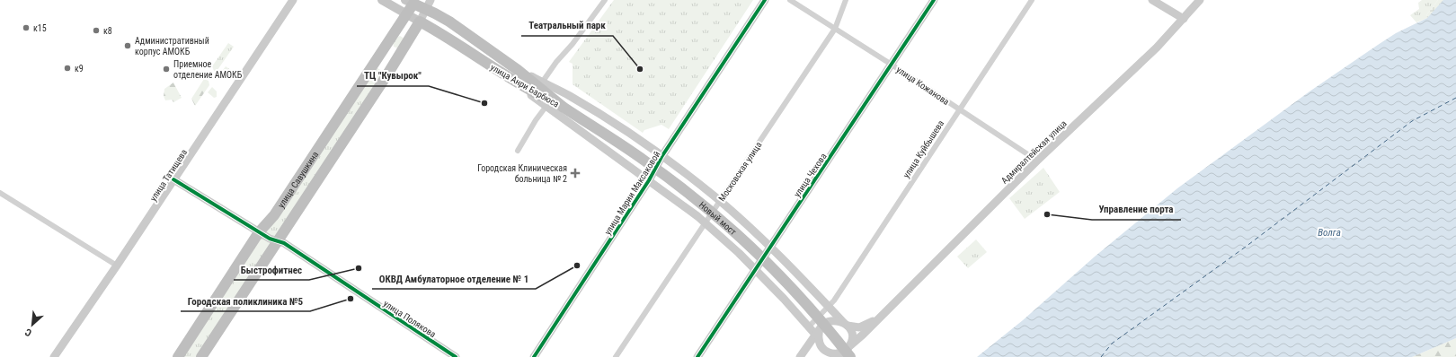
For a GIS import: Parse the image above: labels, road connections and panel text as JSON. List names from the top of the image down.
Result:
{
  "streets": {
    "highway": ["улица Анри Барбюса", "улица Савушкина", "Новый мост"],
    "main road": [
      "Адмиралтейская улица",
      "улица Татищева",
      "улица Чехова",
      "улица Марии Максаковой",
      "улица Полякова"
    ],
    "street": ["улица Кожанова", "улица Куйбышева", "Московская улица"]
  },
  "crossings": [
    ["улица Анри Барбюса", "улица Савушкина"],
    ["улица Анри Барбюса", "Новый мост"],
    ["улица Кожанова", "улица Куйбышева"],
    ["улица Кожанова", "Адмиралтейская улица"],
    ["улица Кожанова", "Московская улица"],
    ["улица Кожанова", "улица Чехова"],
    ["улица Татищева", "улица Полякова"],
    ["улица Савушкина", "улица Полякова"]
  ],
  "water": ["Волга"],
  "places": {
    "other": [
      "к15",
      "к8",
      "Административный корпус АМОКБ",
      "к9",
      "Приемное отделение АМОКБ",
      "Театральный парк",
      "ТЦ \"Кувырок\"",
      "Управление порта",
      "ОКВД Амбулаторное отделение № 1",
      "Быстрофитнес",
      "Городская поликлиника №5"
    ],
    "health": ["Городская Клиническая больница № 2"]
  },
  "north": "bottom left"
}
